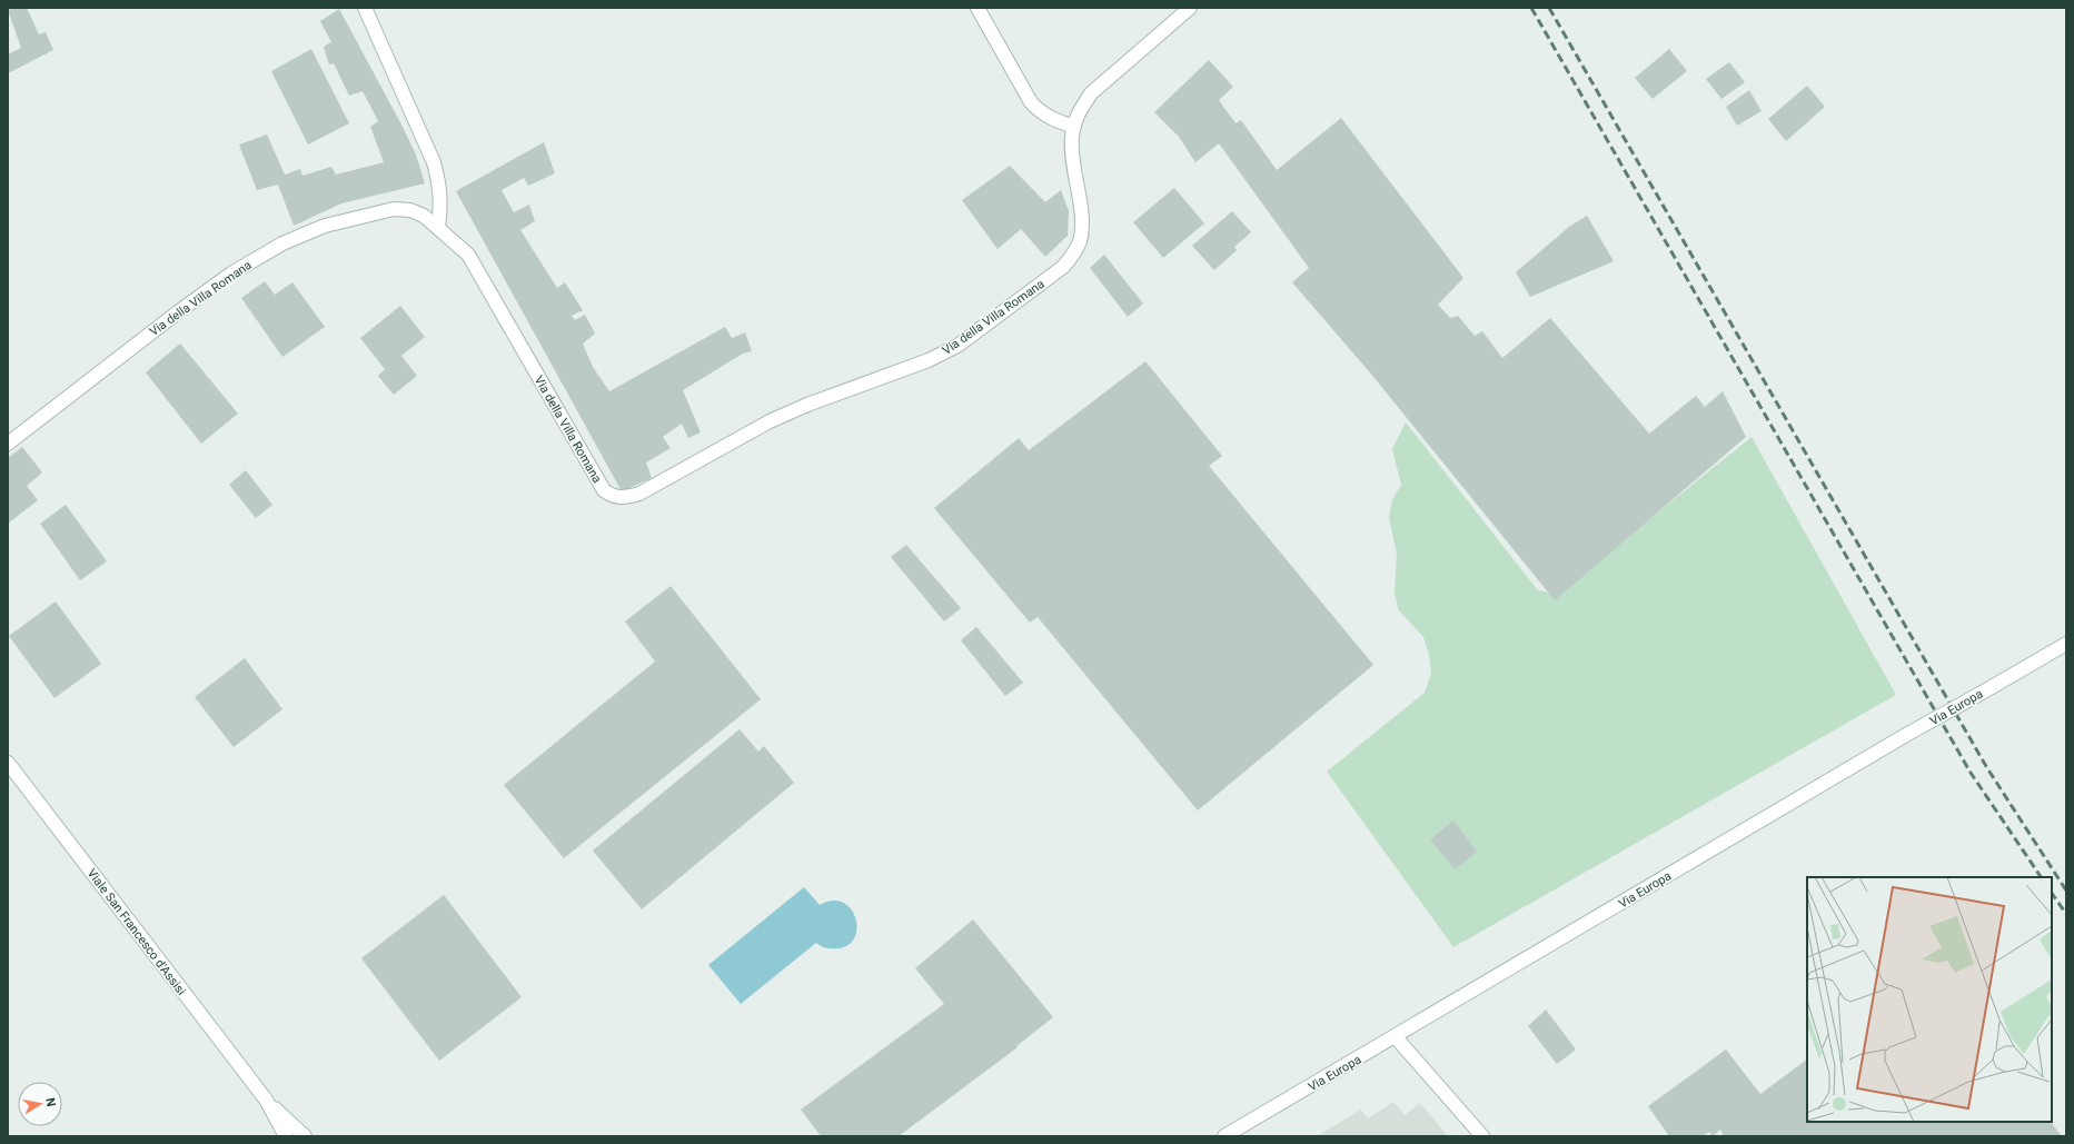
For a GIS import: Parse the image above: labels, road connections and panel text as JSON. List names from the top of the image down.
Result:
{
  "streets": {
    "street": ["Via della Villa Romana", "Via Europa", "Viale San Francesco d'Assisi"]
  },
  "north": "right"
}
